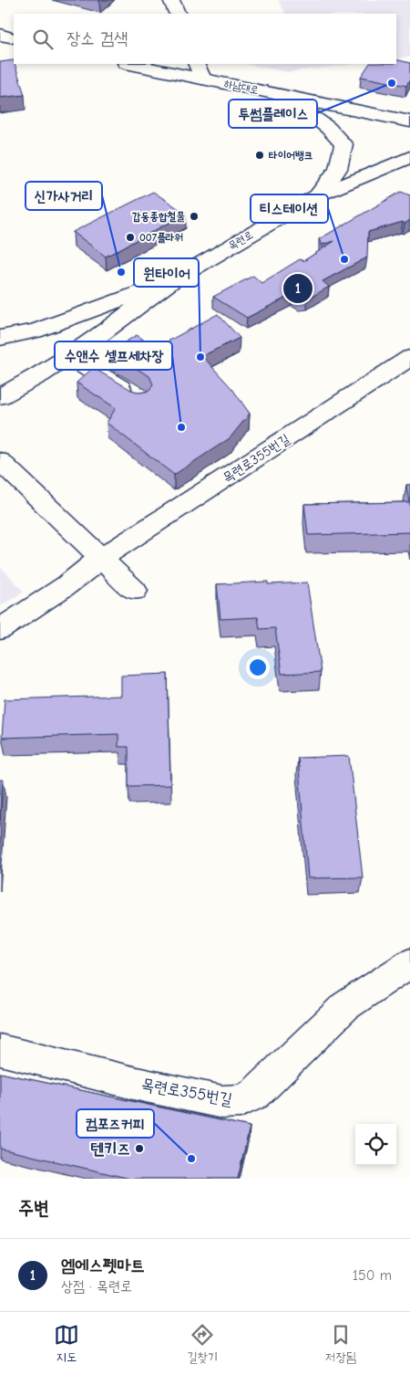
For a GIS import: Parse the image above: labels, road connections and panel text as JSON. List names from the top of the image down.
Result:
{
  "streets": {
    "main road": ["하남대로", "목련로", "목련로355번길"]
  },
  "places": [
    "투썸플레이스",
    "타이어뱅크",
    "갑동종합철물",
    "007플라워",
    "티스테이션",
    "신가사거리",
    "원타이어",
    "수앤수 셀프세차장",
    "텐키즈",
    "컴포즈커피"
  ],
  "page": {
    "search": "장소 검색",
    "pins": "1",
    "heading": "주변",
    "list": [
      {
        "mark": "1",
        "name": "엠에스펫마트",
        "note": "상점 · 목련로",
        "value": "150 m"
      }
    ],
    "nav": ["지도", "길찾기", "저장됨"]
  }
}
